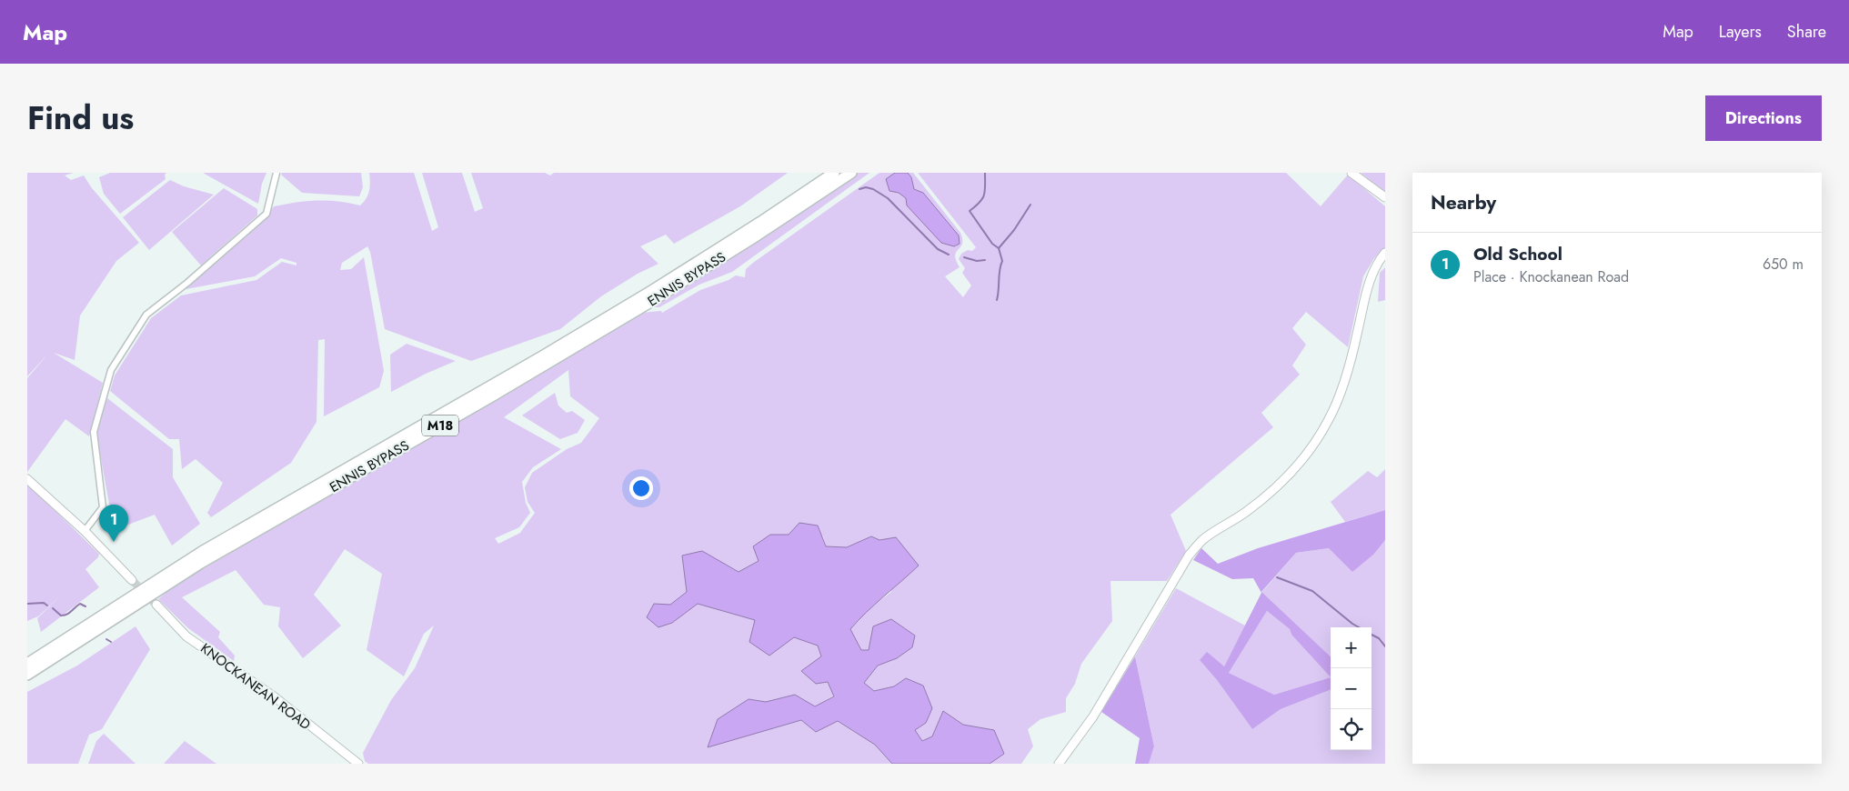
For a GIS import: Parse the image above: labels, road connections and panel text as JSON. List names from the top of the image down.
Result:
{
  "streets": {
    "highway": ["ENNIS BYPASS", "M18"],
    "street": ["KNOCKANEAN ROAD"]
  },
  "page": {
    "header": "Map",
    "nav": ["Map", "Layers", "Share"],
    "title": "Find us",
    "buttons": "Directions",
    "heading": "Nearby",
    "list": [
      {
        "mark": "1",
        "name": "Old School",
        "note": "Place · Knockanean Road",
        "value": "650 m"
      }
    ],
    "pins": "1",
    "map_buttons": ["+", "−"]
  }
}
